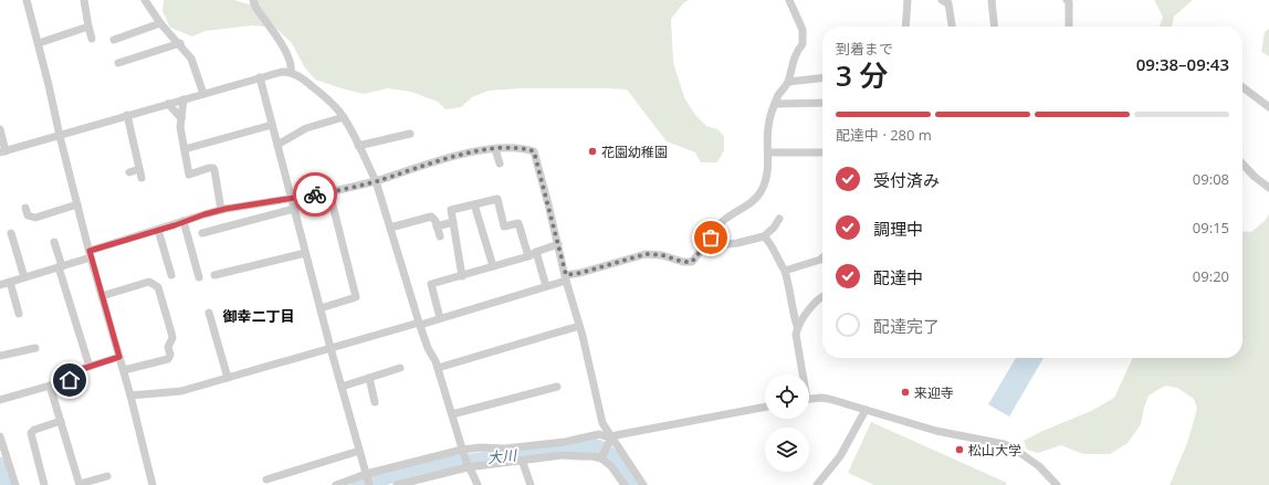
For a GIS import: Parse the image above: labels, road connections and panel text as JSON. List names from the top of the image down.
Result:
{
  "districts": ["御幸二丁目"],
  "water": ["大川"],
  "places": ["花園幼稚園", "来迎寺", "松山大学"],
  "page": {
    "heading": ["3 分", "到着まで", "09:38–09:43"],
    "bar": "配達中 · 280 m",
    "list": [
      ["受付済み", "09:08"],
      ["調理中", "09:15"],
      ["配達中", "09:20"],
      "配達完了"
    ]
  }
}
